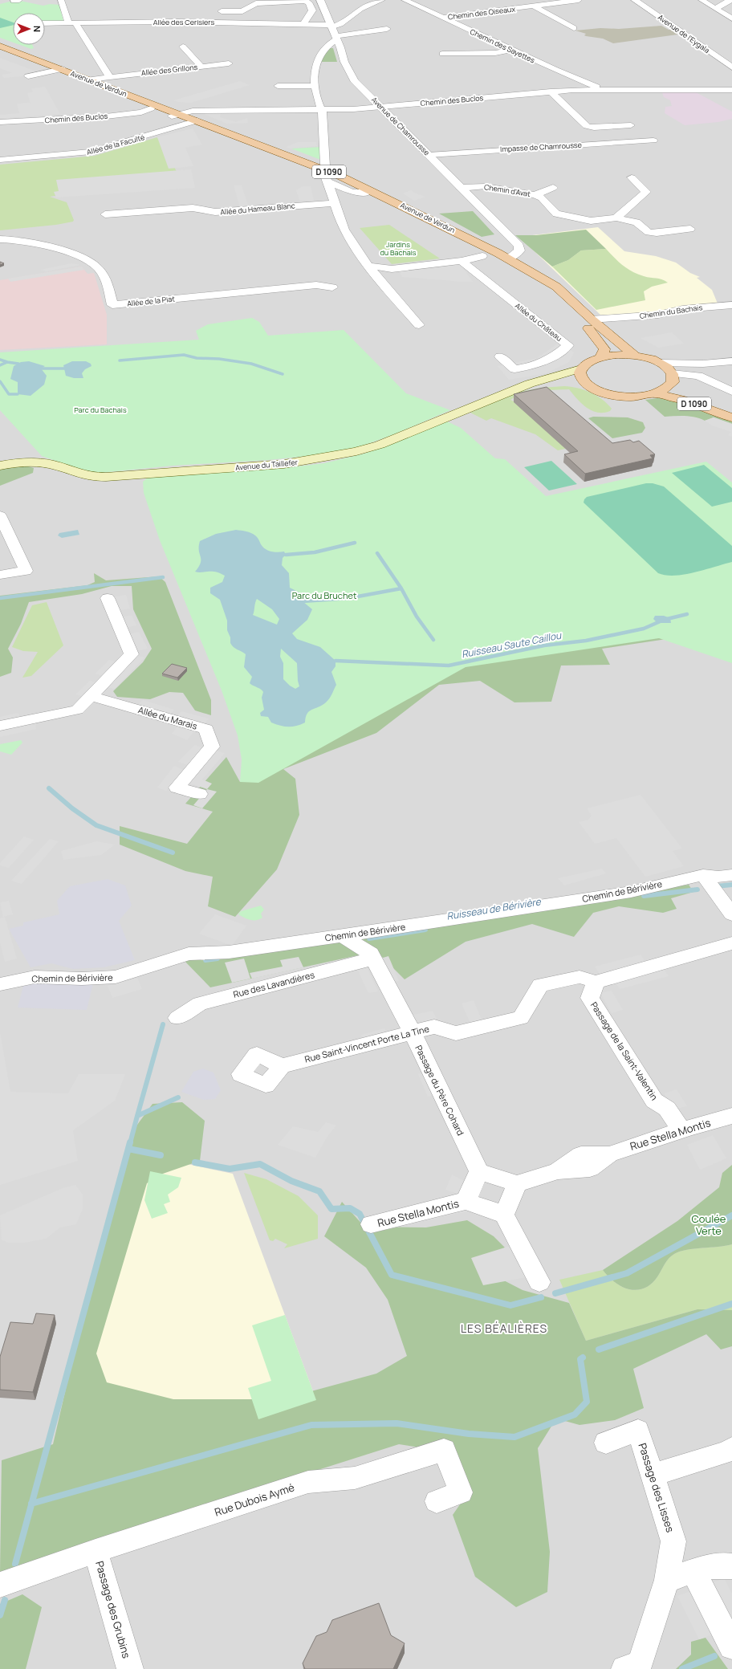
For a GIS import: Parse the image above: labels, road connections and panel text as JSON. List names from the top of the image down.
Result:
{
  "streets": {
    "main road": ["Avenue de Verdun", "D 1090", "Avenue du Taillefer"],
    "street": [
      "Chemin des Oiseaux",
      "Allée des Cerisiers",
      "Avenue de l'Eygala",
      "Chemin des Sayettes",
      "Allée des Grillons",
      "Chemin des Buclos",
      "Avenue de Chamrousse",
      "Allée de la Faculté",
      "Impasse de Chamrousse",
      "Chemin d'Avat",
      "Allée du Hameau Blanc",
      "Allée de la Piat",
      "Chemin du Bachais",
      "Allée du Château",
      "Allée du Marais",
      "Chemin de Bérivière",
      "Rue des Lavandières",
      "Rue Saint-Vincent Porte La Tine",
      "Passage de la Saint-Valentin",
      "Passage du Père Cohard",
      "Rue Stella Montis",
      "Passage des Lisses",
      "Rue Dubois Aymé",
      "Passage des Grubins"
    ]
  },
  "crossings": [
    ["Chemin des Oiseaux", "Chemin des Sayettes"],
    ["Allée des Cerisiers", "Avenue de Chamrousse"],
    ["Chemin des Sayettes", "Chemin des Buclos"],
    ["Allée des Grillons", "Avenue de Verdun"],
    ["Avenue de Verdun", "Chemin des Buclos"],
    ["Avenue de Verdun", "Avenue de Chamrousse"],
    ["Avenue de Verdun", "Allée de la Faculté"],
    ["Avenue de Verdun", "Chemin du Bachais"],
    ["Chemin des Buclos", "Avenue de Chamrousse"],
    ["Avenue de Chamrousse", "Impasse de Chamrousse"],
    ["Avenue de Chamrousse", "Chemin d'Avat"],
    ["Chemin de Bérivière", "Passage du Père Cohard"],
    ["Rue des Lavandières", "Passage du Père Cohard"],
    ["Rue Saint-Vincent Porte La Tine", "Passage de la Saint-Valentin"],
    ["Rue Saint-Vincent Porte La Tine", "Passage du Père Cohard"],
    ["Passage de la Saint-Valentin", "Rue Stella Montis"],
    ["Rue Dubois Aymé", "Passage des Grubins"]
  ],
  "districts": ["LES BÉALIÈRES"],
  "water": ["Ruisseau Saute Caillou", "Ruisseau de Bérivière"],
  "parks": [
    "Jardins du Bachais",
    "Parc du Bachais",
    "Parc du Bruchet",
    "Coulée Verte"
  ],
  "north": "right"
}
